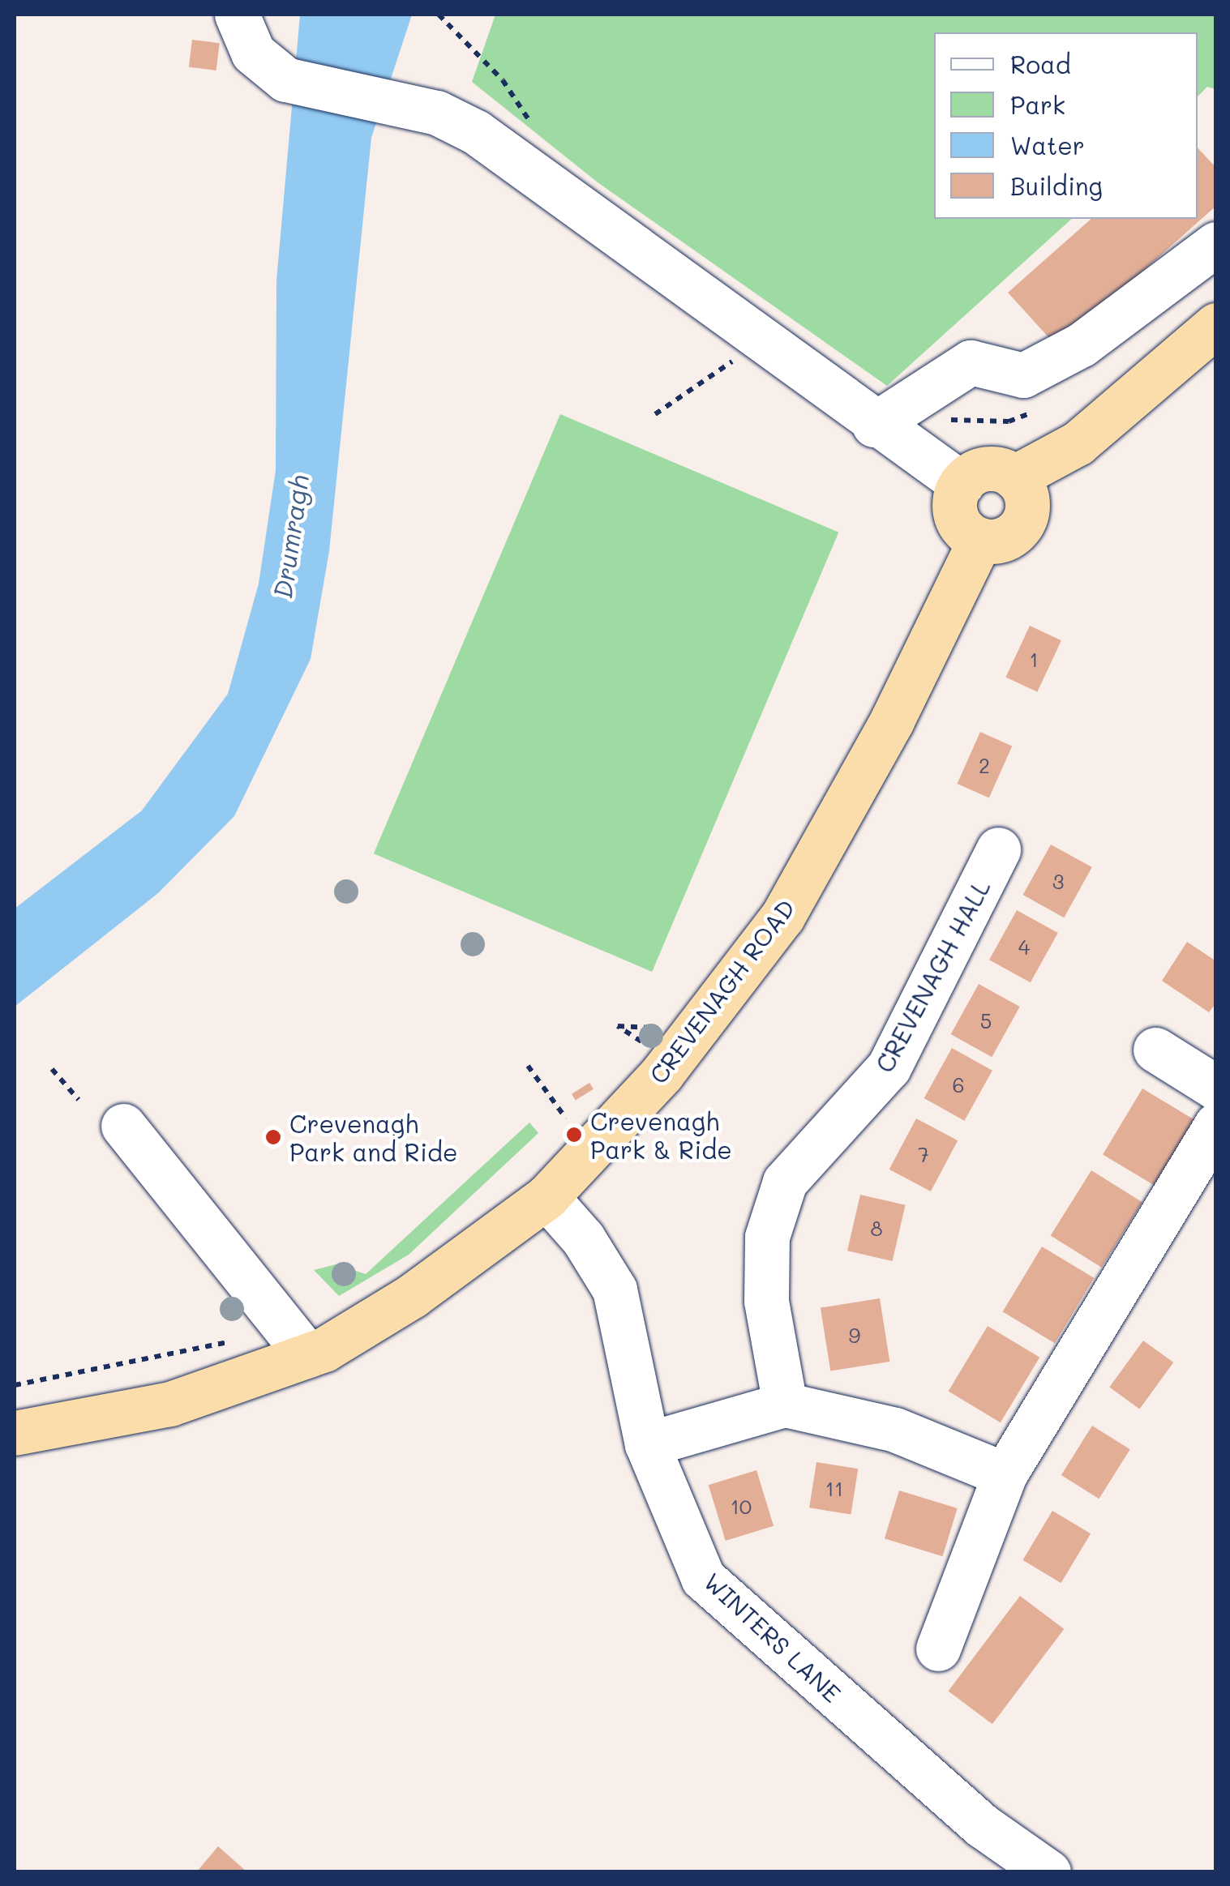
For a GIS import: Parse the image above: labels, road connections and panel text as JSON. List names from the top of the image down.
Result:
{
  "streets": {
    "highway": ["CREVENAGH ROAD"],
    "street": ["CREVENAGH HALL", "WINTERS LANE"]
  },
  "crossings": [
    ["CREVENAGH ROAD", "WINTERS LANE"]
  ],
  "water": ["Drumragh"],
  "places": ["Crevenagh Park & Ride", "Crevenagh Park and Ride"],
  "house_numbers": [
    "1",
    "2",
    "3",
    "4",
    "5",
    "6",
    "7",
    "8",
    "9",
    "11",
    "10"
  ],
  "legend": [
    "Road",
    "Park",
    "Water",
    "Building"
  ]
}
